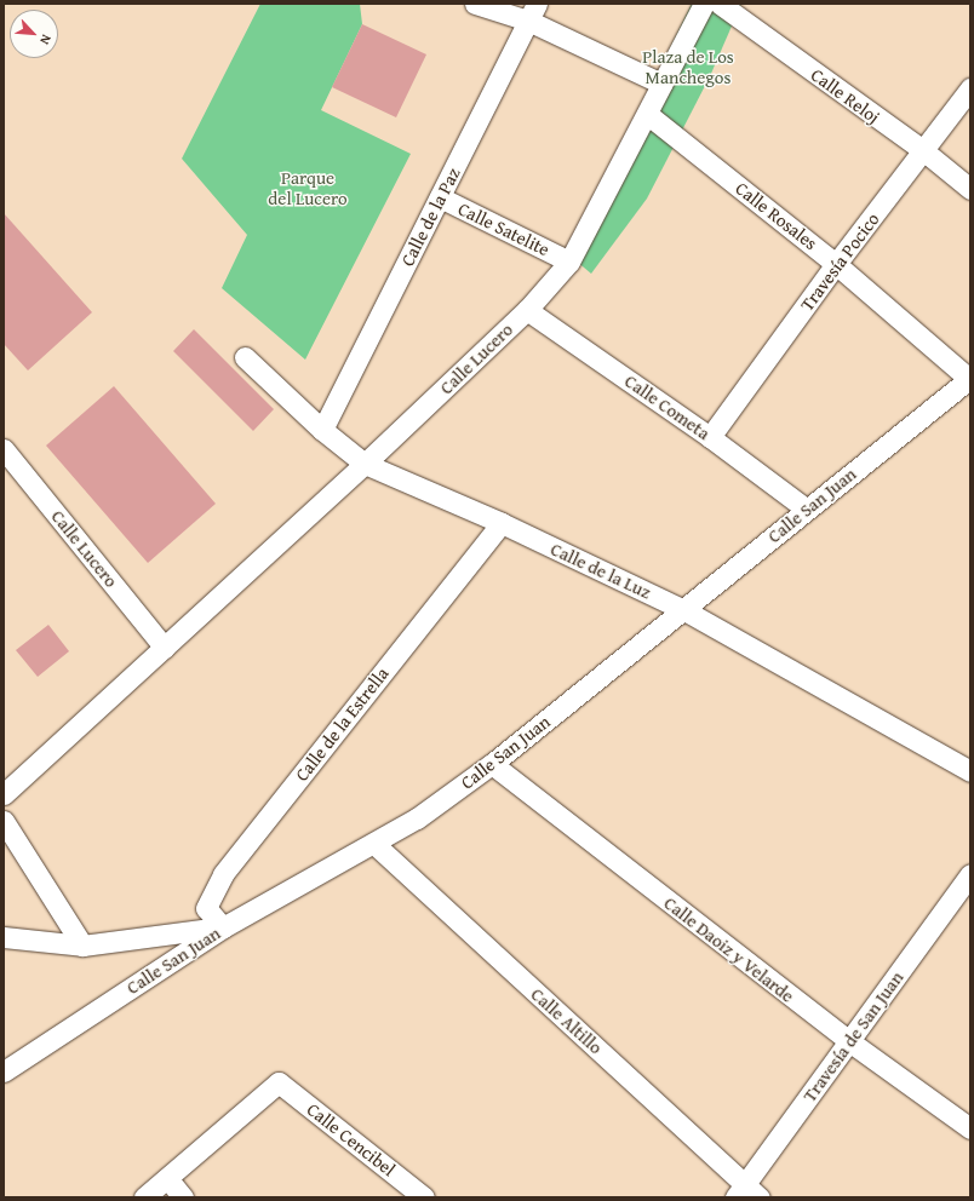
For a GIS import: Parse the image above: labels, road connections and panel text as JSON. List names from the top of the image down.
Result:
{
  "streets": {
    "street": [
      "Calle Reloj",
      "Calle Rosales",
      "Calle de la Paz",
      "Calle Satelite",
      "Travesía Pocico",
      "Calle Lucero",
      "Calle Cometa",
      "Calle San Juan",
      "Calle de la Luz",
      "Calle de la Estrella",
      "Calle Daoiz y Velarde",
      "Calle Altillo",
      "Travesía de San Juan",
      "Calle Cencibel"
    ]
  },
  "crossings": [
    ["Calle Reloj", "Travesía Pocico"],
    ["Calle Rosales", "Travesía Pocico"],
    ["Calle Rosales", "Calle Lucero"],
    ["Calle Rosales", "Calle San Juan"],
    ["Calle de la Paz", "Calle Satelite"],
    ["Calle de la Paz", "Calle de la Luz"],
    ["Calle Satelite", "Calle Lucero"],
    ["Travesía Pocico", "Calle Cometa"],
    ["Calle Lucero", "Calle Cometa"],
    ["Calle Lucero", "Calle de la Luz"],
    ["Calle Cometa", "Calle San Juan"],
    ["Calle San Juan", "Calle de la Luz"],
    ["Calle San Juan", "Calle de la Estrella"],
    ["Calle San Juan", "Calle Daoiz y Velarde"],
    ["Calle San Juan", "Calle Altillo"],
    ["Calle de la Luz", "Calle de la Estrella"],
    ["Calle Daoiz y Velarde", "Travesía de San Juan"],
    ["Calle Altillo", "Travesía de San Juan"]
  ],
  "parks": ["Plaza de Los Manchegos", "Parque del Lucero"],
  "north": "bottom right"
}
